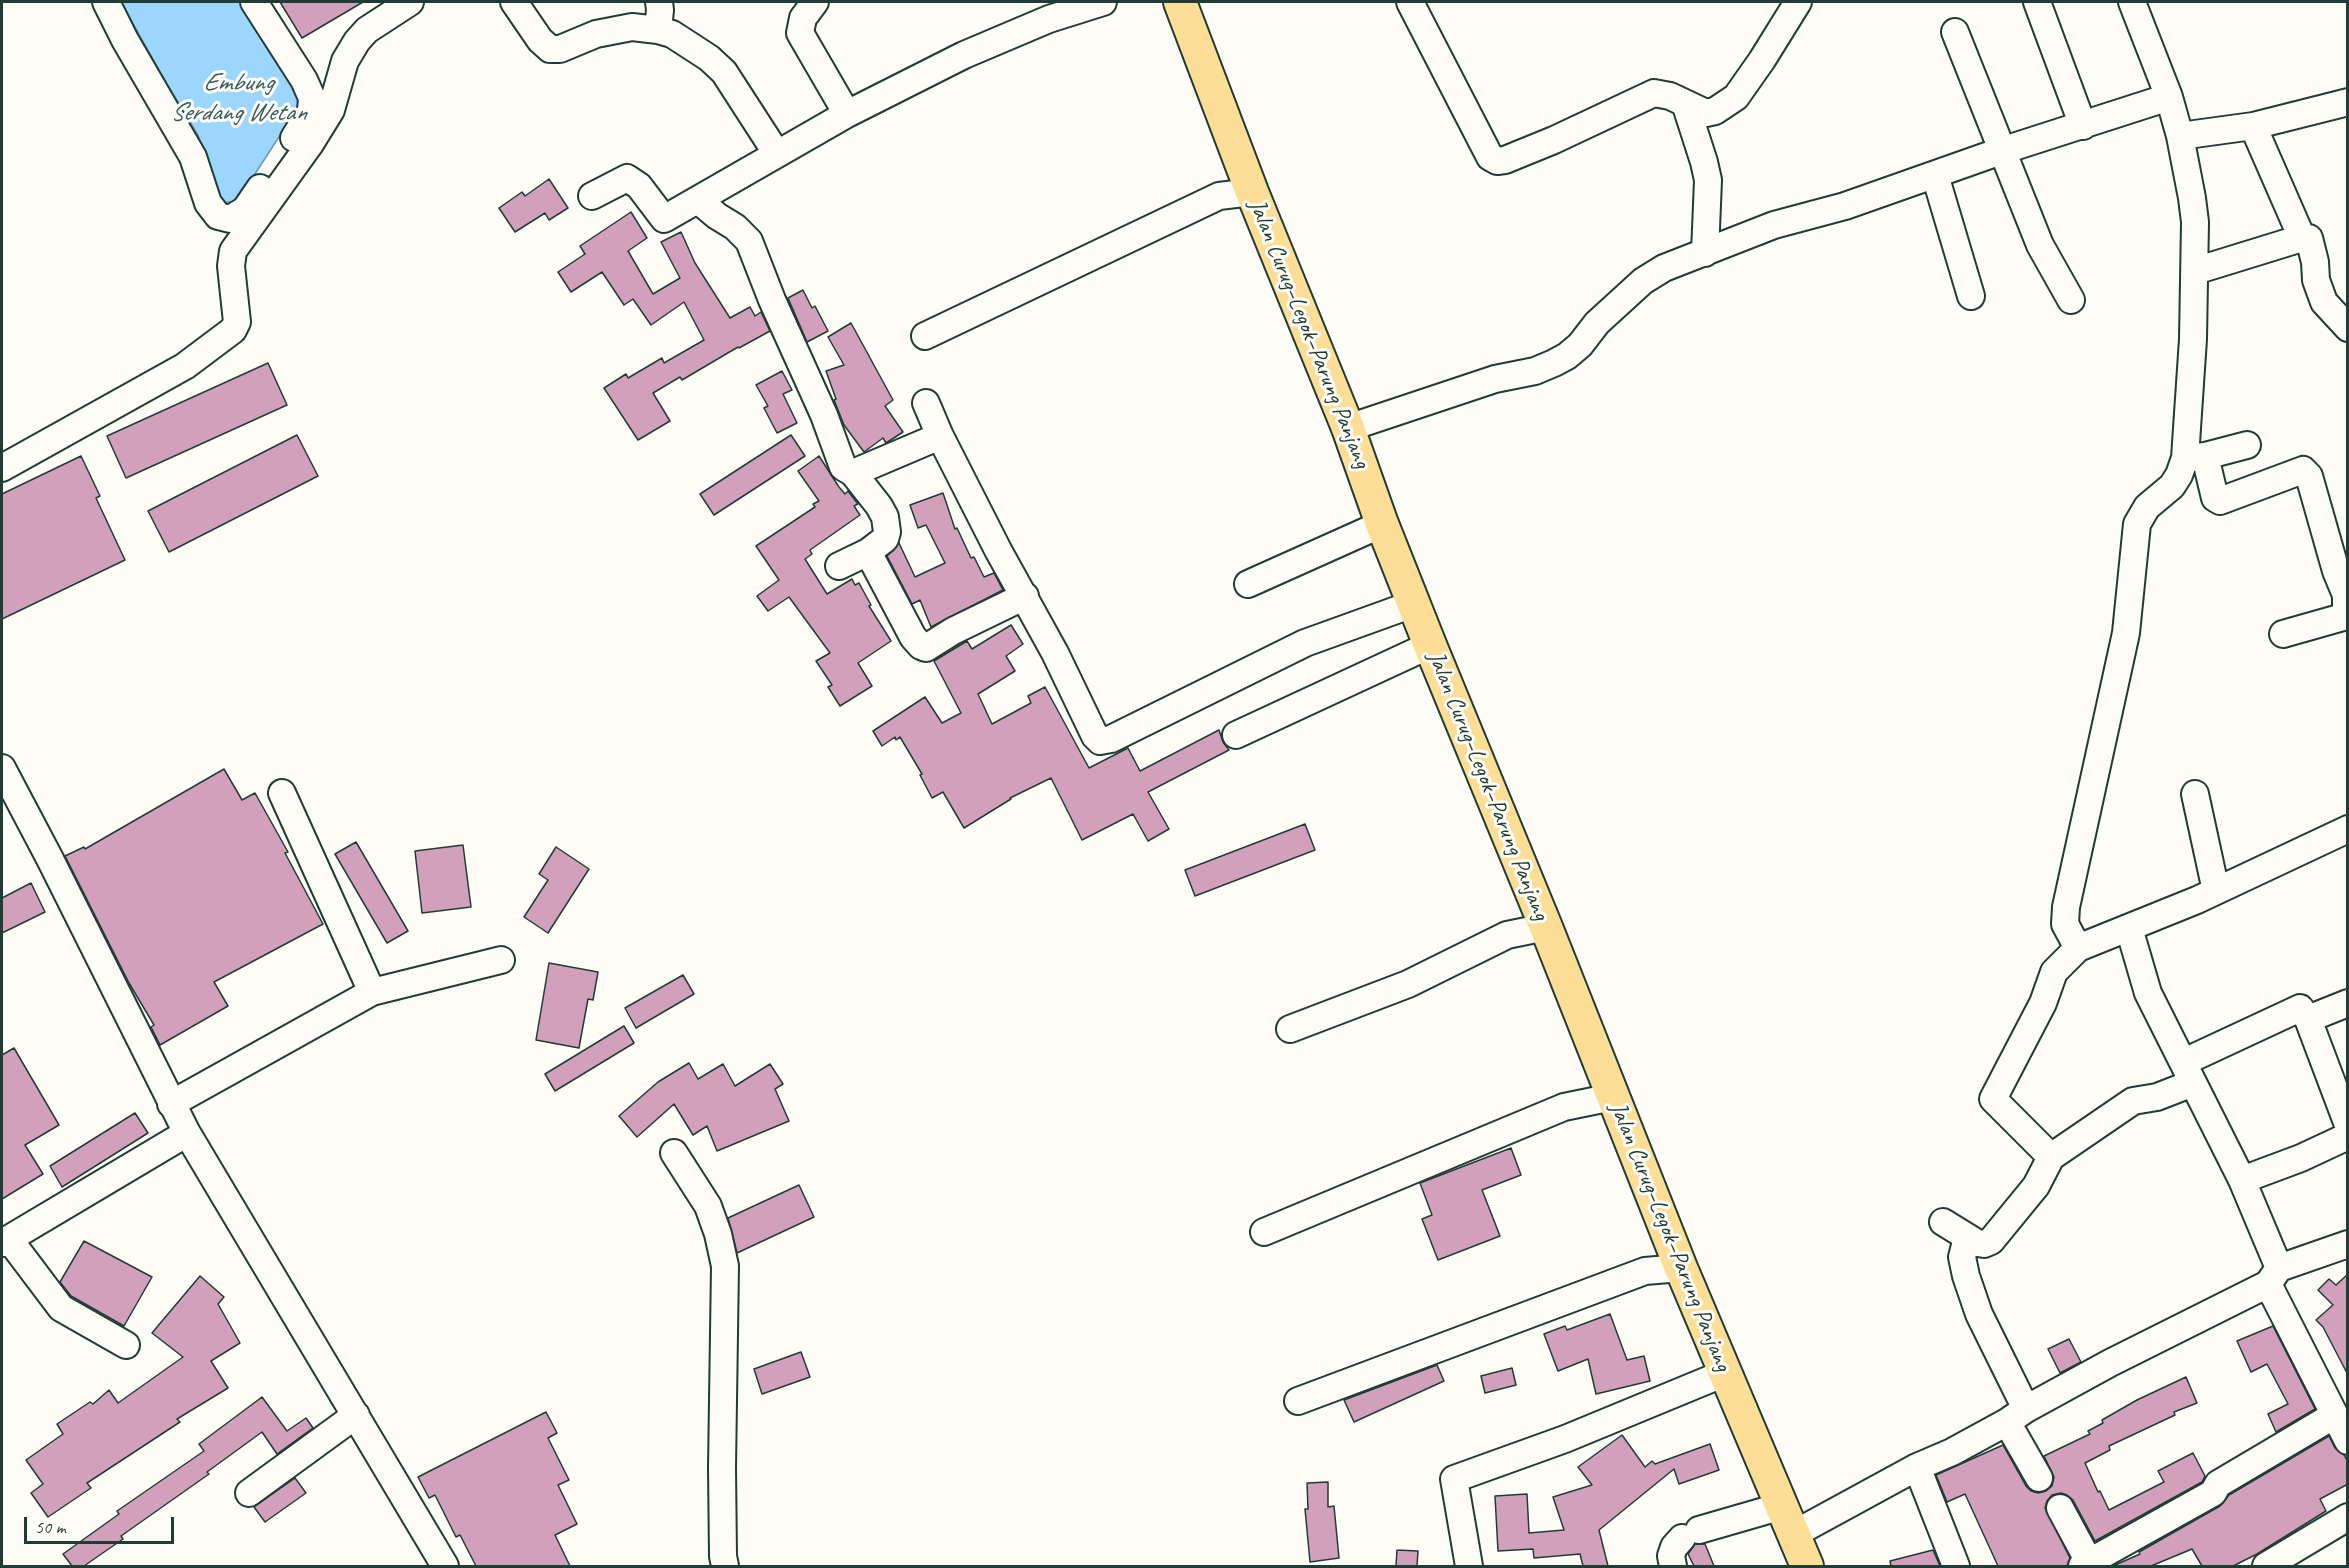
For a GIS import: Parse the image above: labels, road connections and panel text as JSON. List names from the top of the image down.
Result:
{
  "streets": {
    "main road": ["Jalan Curug–Legok–Parung Panjang"]
  },
  "water": ["Embung Serdang Wetan"],
  "scale_bar": "50 m"
}
